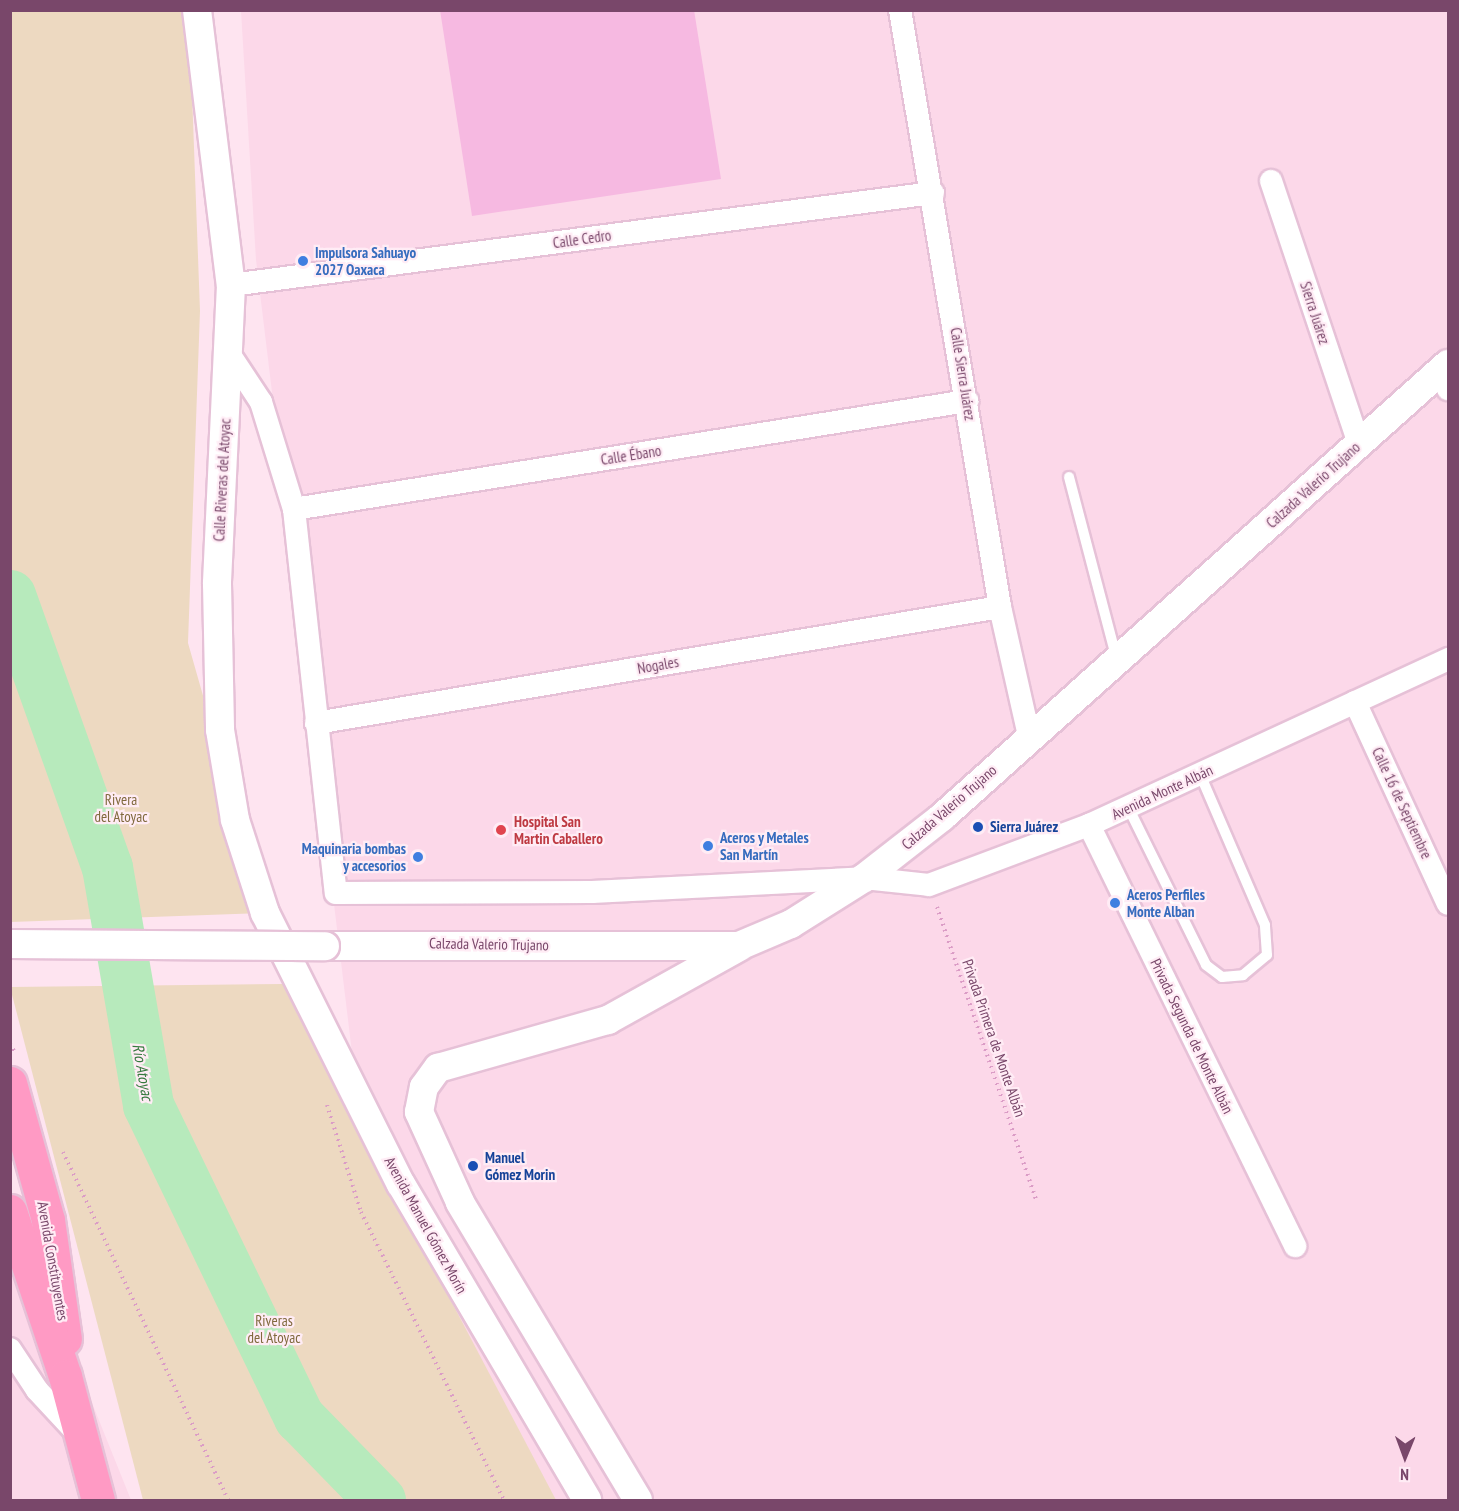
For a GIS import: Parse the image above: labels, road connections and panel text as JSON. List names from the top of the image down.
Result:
{
  "streets": {
    "main road": ["Avenida Constituyentes"],
    "street": [
      "Calle Cedro",
      "Sierra Juárez",
      "Calle Sierra Juárez",
      "Calle Ébano",
      "Calle Riveras del Atoyac",
      "Calzada Valerio Trujano",
      "Nogales",
      "Avenida Monte Albán",
      "Calle 16 de Septiembre",
      "Privada Segunda de Monte Albán",
      "Avenida Manuel Gómez Morín"
    ],
    "path": ["Privada Primera de Monte Albán"]
  },
  "crossings": [
    ["Calle Cedro", "Calle Sierra Juárez"],
    ["Calle Cedro", "Calle Riveras del Atoyac"],
    ["Sierra Juárez", "Calzada Valerio Trujano"],
    ["Calle Sierra Juárez", "Calle Ébano"],
    ["Calle Sierra Juárez", "Calzada Valerio Trujano"],
    ["Calle Sierra Juárez", "Nogales"],
    ["Calle Riveras del Atoyac", "Avenida Manuel Gómez Morín"],
    ["Calzada Valerio Trujano", "Avenida Monte Albán"],
    ["Nogales", "Avenida Monte Albán"],
    ["Avenida Monte Albán", "Calle 16 de Septiembre"],
    ["Avenida Monte Albán", "Privada Segunda de Monte Albán"],
    ["Avenida Monte Albán", "Privada Primera de Monte Albán"]
  ],
  "water": ["Río Atoyac"],
  "parks": ["Rivera del Atoyac", "Riveras del Atoyac"],
  "places": [
    "Impulsora Sahuayo 2027 Oaxaca",
    "Sierra Juárez",
    "Hospital San Martin Caballero",
    "Aceros y Metales San Martín",
    "Maquinaria bombas y accesorios",
    "Aceros Perfiles Monte Alban",
    "Manuel Gómez Morin"
  ],
  "north": "bottom"
}
